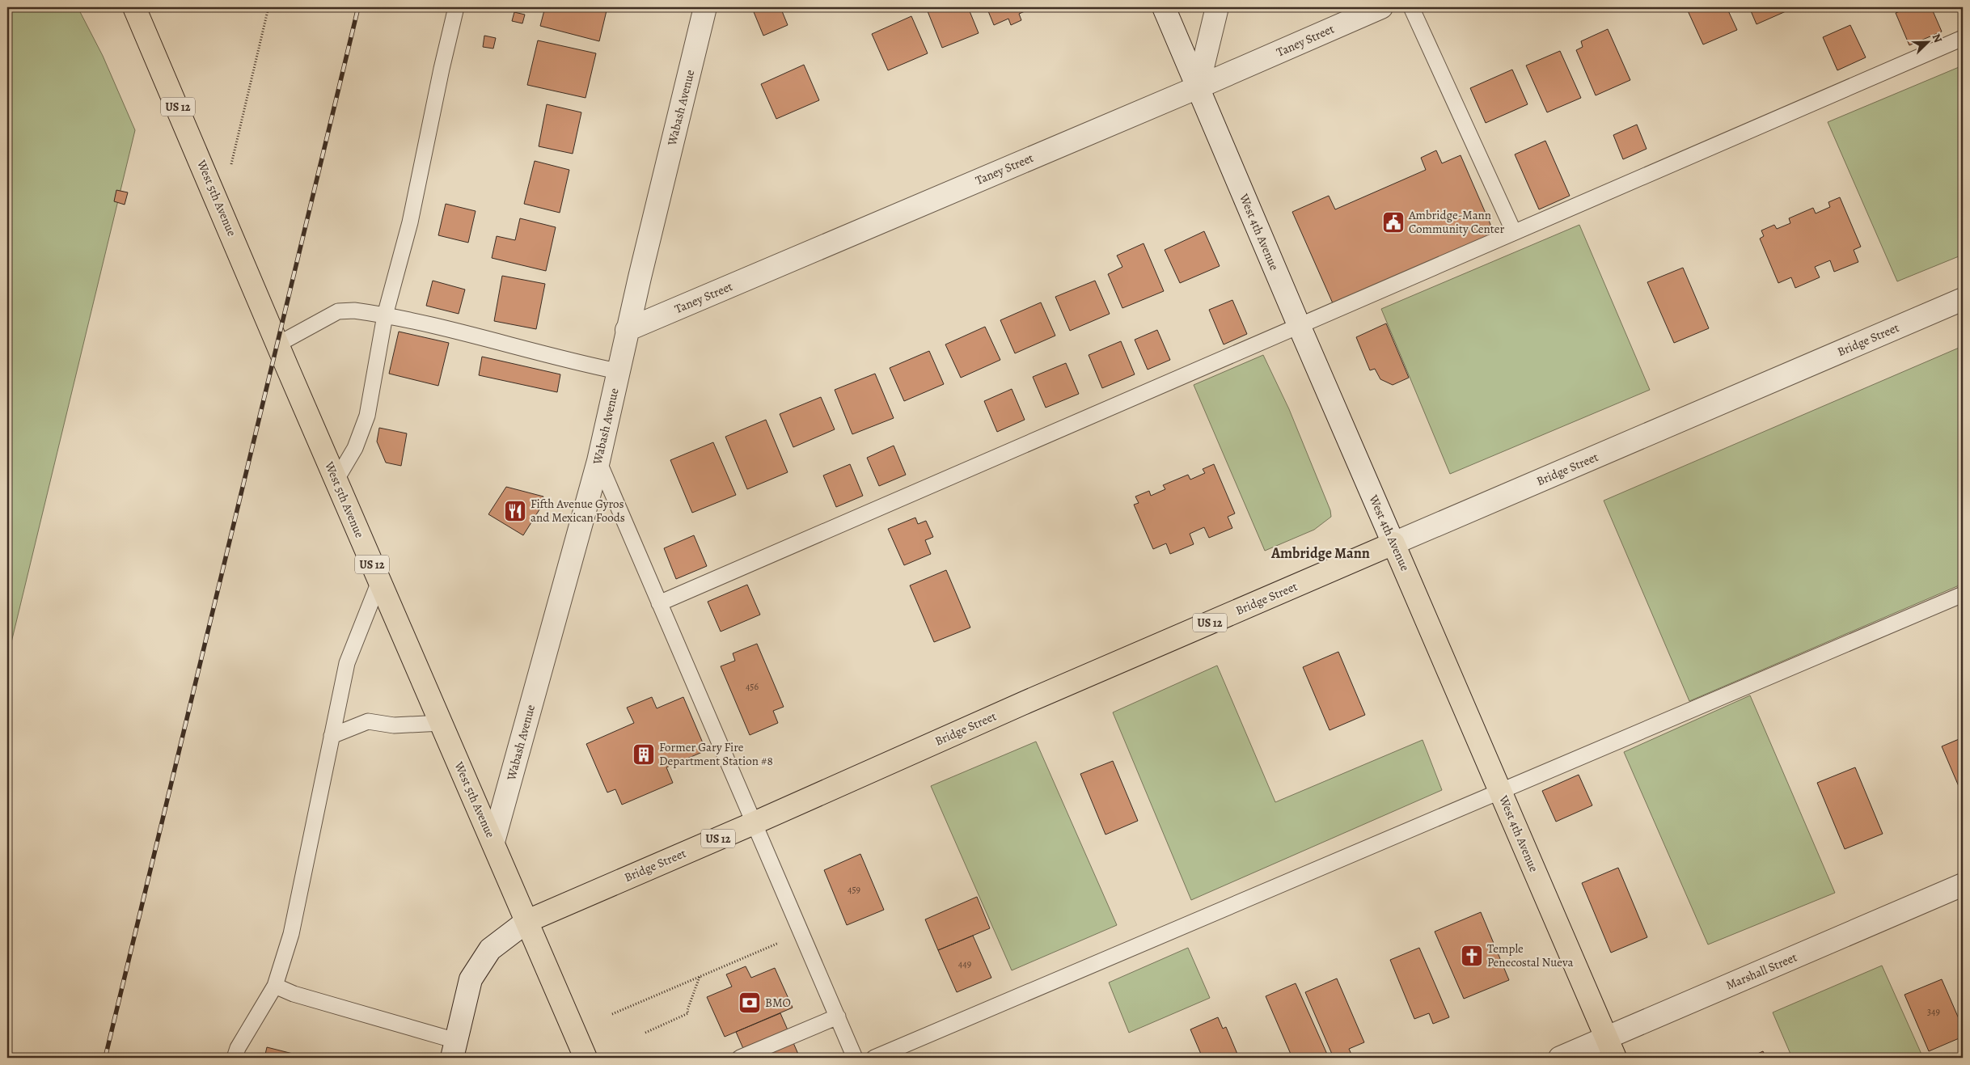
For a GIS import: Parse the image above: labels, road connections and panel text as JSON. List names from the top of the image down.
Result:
{
  "streets": {
    "main road": [
      "US 12",
      "West 5th Avenue",
      "West 4th Avenue",
      "Bridge Street"
    ],
    "street": ["Taney Street", "Wabash Avenue", "Marshall Street"]
  },
  "crossings": [
    ["Taney Street", "Wabash Avenue"],
    ["Taney Street", "West 4th Avenue"],
    ["Wabash Avenue", "West 5th Avenue"],
    ["West 5th Avenue", "Bridge Street"],
    ["West 4th Avenue", "Bridge Street"],
    ["West 4th Avenue", "Marshall Street"]
  ],
  "districts": ["Ambridge Mann"],
  "places": {
    "public building": ["Ambridge-Mann Community Center"],
    "restaurant": ["Fifth Avenue Gyros and Mexican Foods"],
    "building": ["Former Gary Fire Department Station #8"],
    "church": ["Temple Penecostal Nueva"],
    "bank": ["BMO"]
  },
  "house_numbers": [
    "456",
    "459",
    "449",
    "349"
  ],
  "north": "top right"
}
